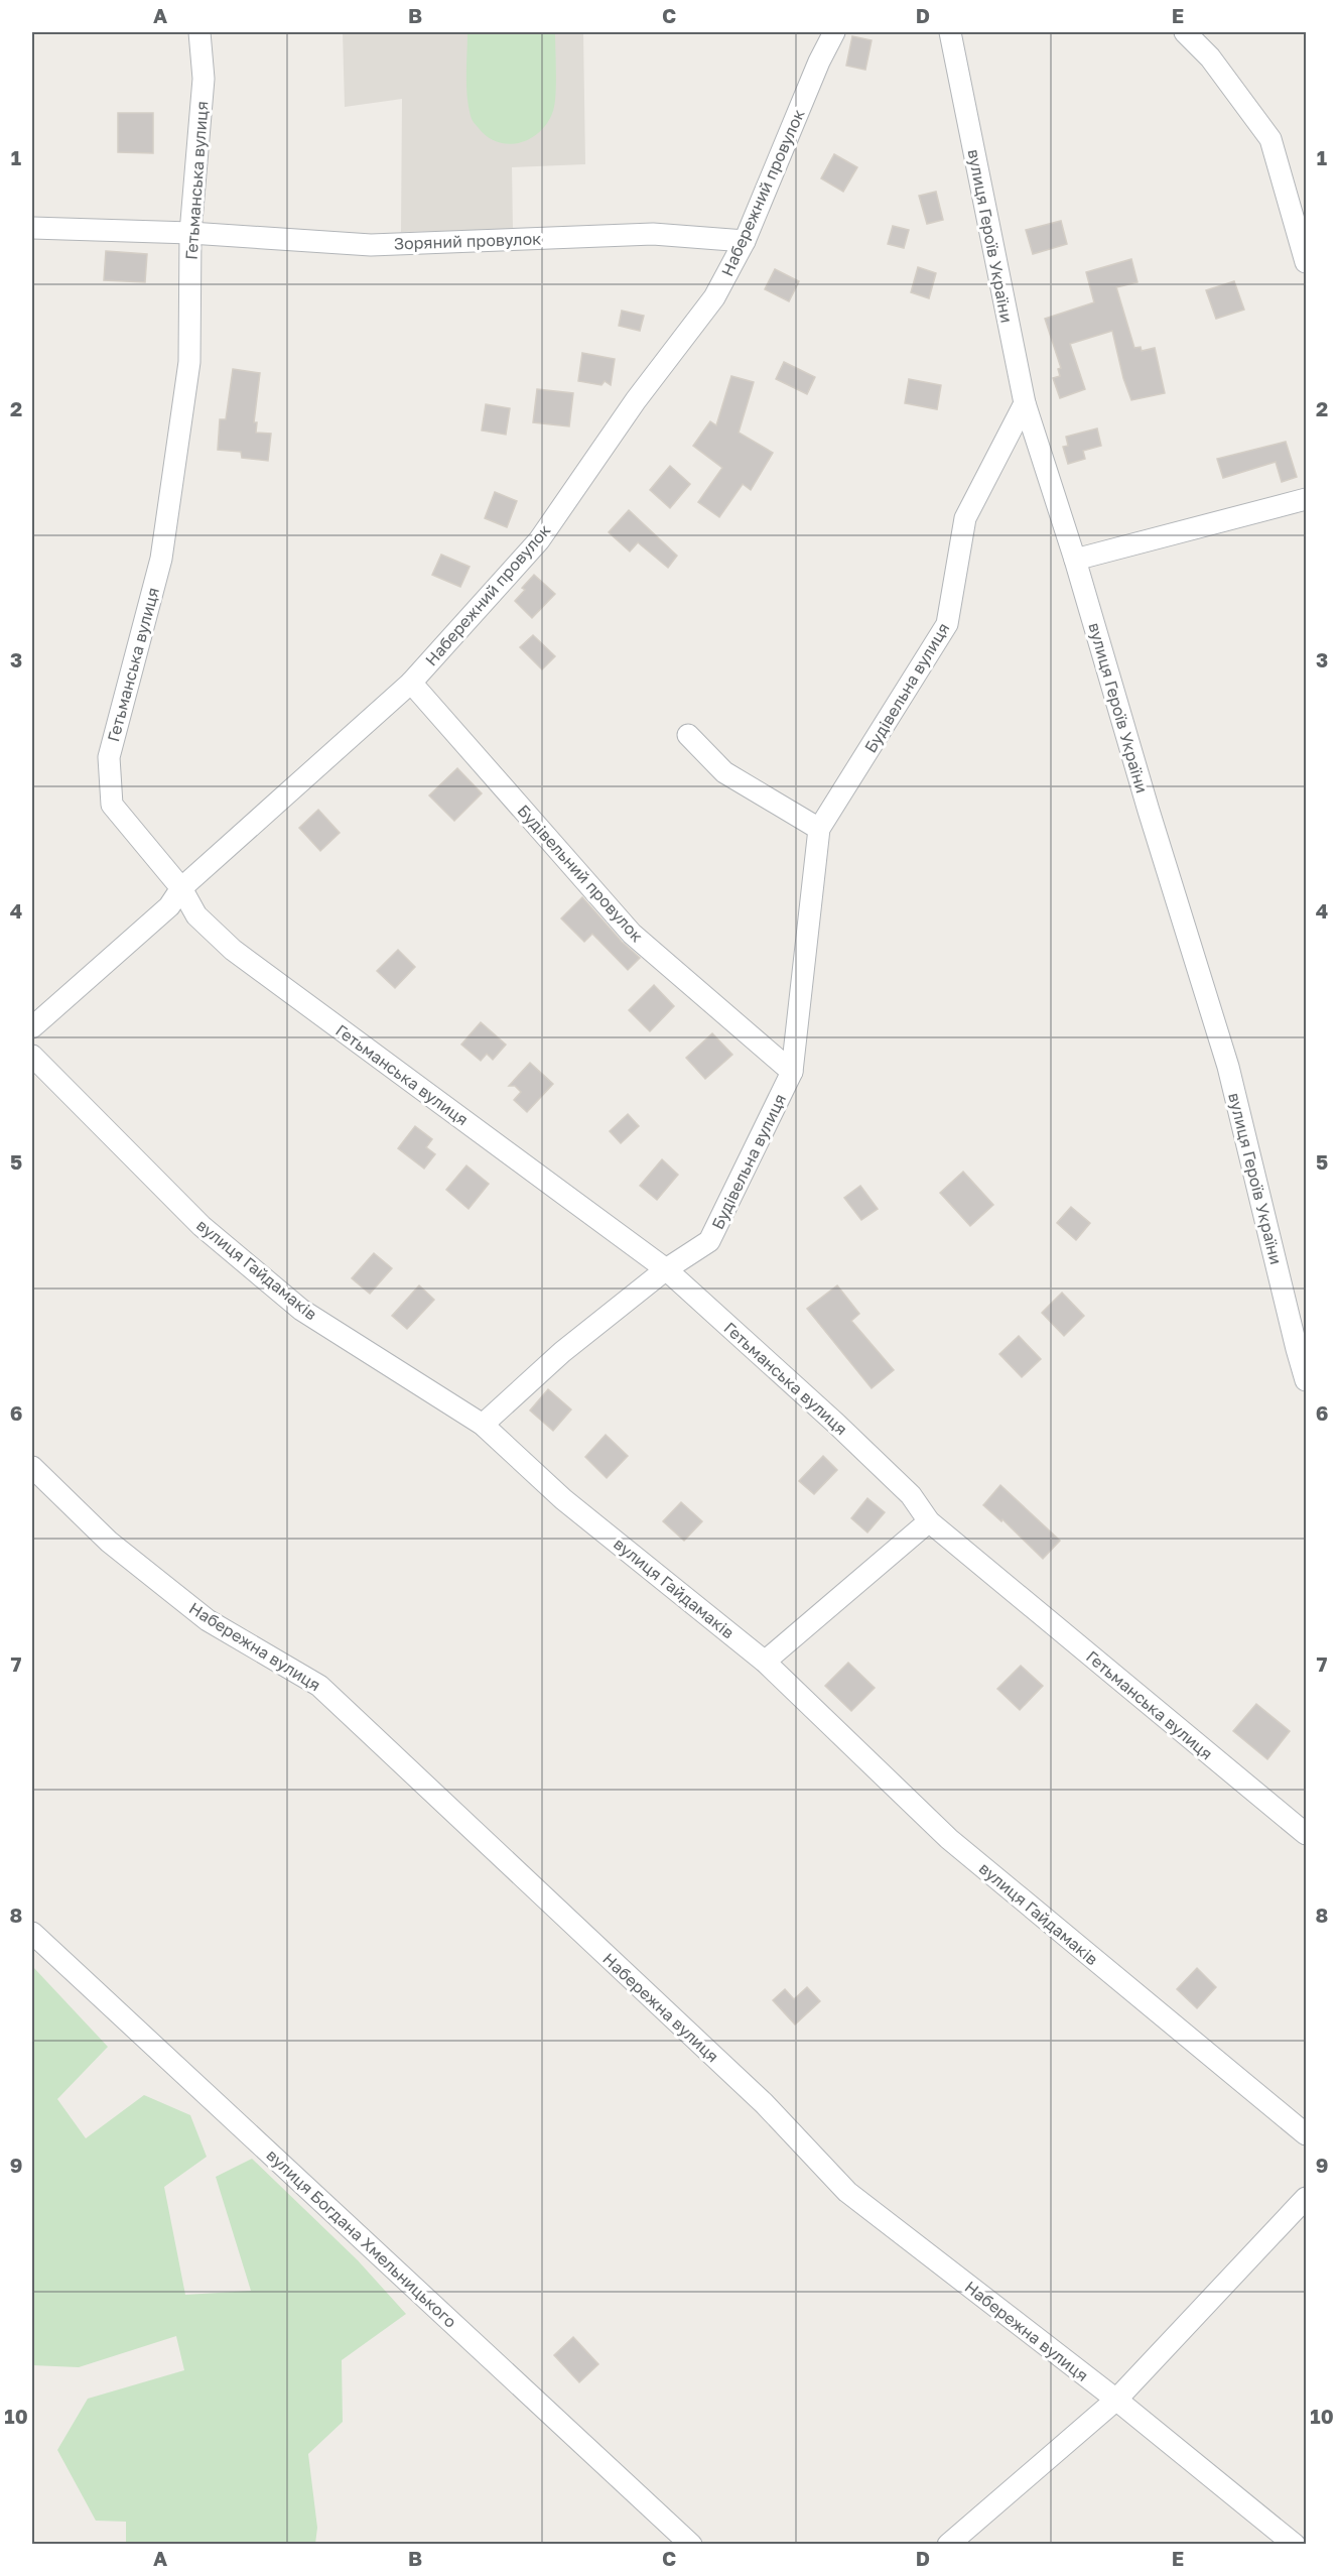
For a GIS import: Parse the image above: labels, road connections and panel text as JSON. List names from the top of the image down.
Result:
{
  "streets": {
    "street": [
      "Гетьманська вулиця",
      "Набережний провулок",
      "вулиця Героїв України",
      "Зоряний провулок",
      "Будівельна вулиця",
      "Будівельний провулок",
      "вулиця Гайдамаків",
      "Набережна вулиця",
      "вулиця Богдана Хмельницького"
    ]
  },
  "crossings": [
    ["Гетьманська вулиця", "Набережний провулок"],
    ["Гетьманська вулиця", "Зоряний провулок"],
    ["Гетьманська вулиця", "Будівельна вулиця"],
    ["Набережний провулок", "Зоряний провулок"],
    ["Набережний провулок", "Будівельний провулок"],
    ["вулиця Героїв України", "Будівельна вулиця"],
    ["Будівельна вулиця", "Будівельний провулок"],
    ["Будівельна вулиця", "вулиця Гайдамаків"]
  ],
  "grid": {
    "columns": [
      "A",
      "B",
      "C",
      "D",
      "E"
    ],
    "rows": [
      "1",
      "2",
      "3",
      "4",
      "5",
      "6",
      "7",
      "8",
      "9",
      "10"
    ]
  }
}
